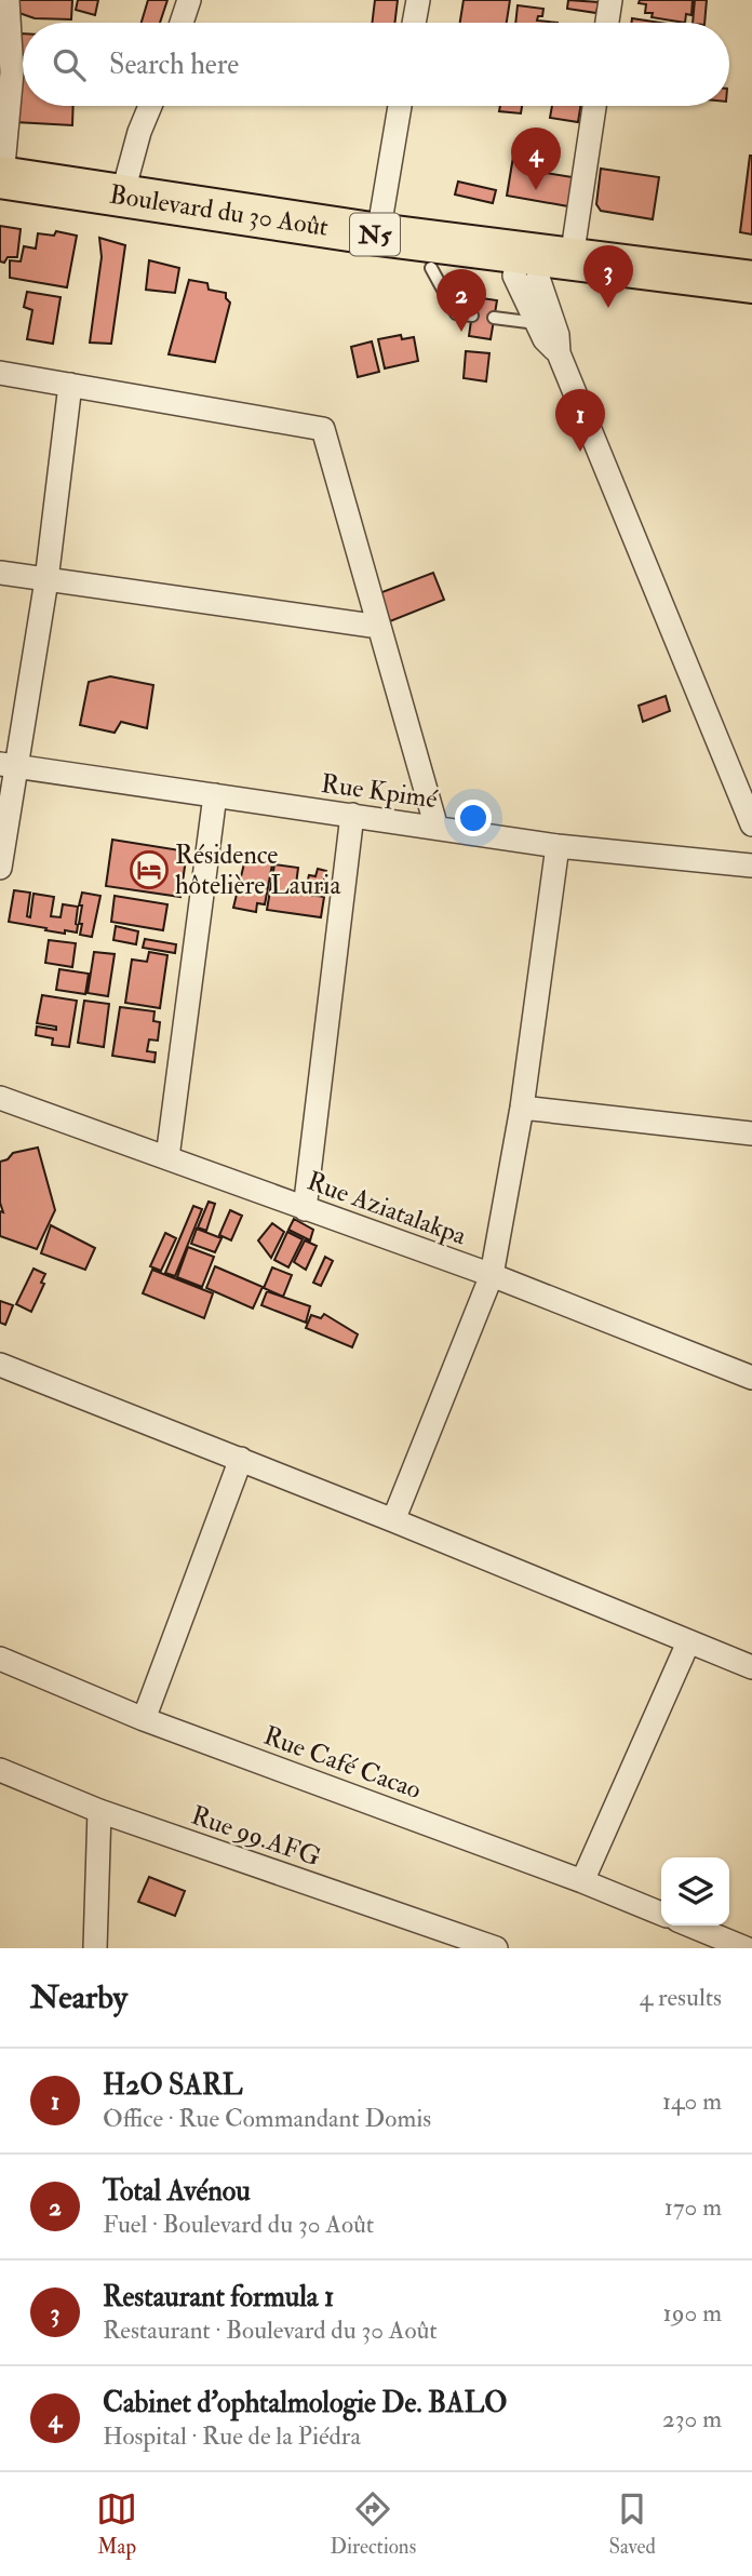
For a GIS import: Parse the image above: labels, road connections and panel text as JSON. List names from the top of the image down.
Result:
{
  "streets": {
    "highway": ["Boulevard du 30 Août", "N5"],
    "street": [
      "Rue Kpimé",
      "Rue Aziatalakpa",
      "Rue Café Cacao",
      "Rue 99.AFG"
    ]
  },
  "places": {
    "hotel": ["Résidence hôtelière Lauria"]
  },
  "page": {
    "search": "Search here",
    "pins": [
      "4",
      "3",
      "2",
      "1"
    ],
    "heading": ["Nearby", "4 results"],
    "list": [
      {
        "mark": "1",
        "name": "H2O SARL",
        "note": "Office · Rue Commandant Domis",
        "value": "140 m"
      },
      {
        "mark": "2",
        "name": "Total Avénou",
        "note": "Fuel · Boulevard du 30 Août",
        "value": "170 m"
      },
      {
        "mark": "3",
        "name": "Restaurant formula 1",
        "note": "Restaurant · Boulevard du 30 Août",
        "value": "190 m"
      },
      {
        "mark": "4",
        "name": "Cabinet d'ophtalmologie De. BALO",
        "note": "Hospital · Rue de la Piédra",
        "value": "230 m"
      }
    ],
    "nav": ["Map", "Directions", "Saved"]
  }
}
